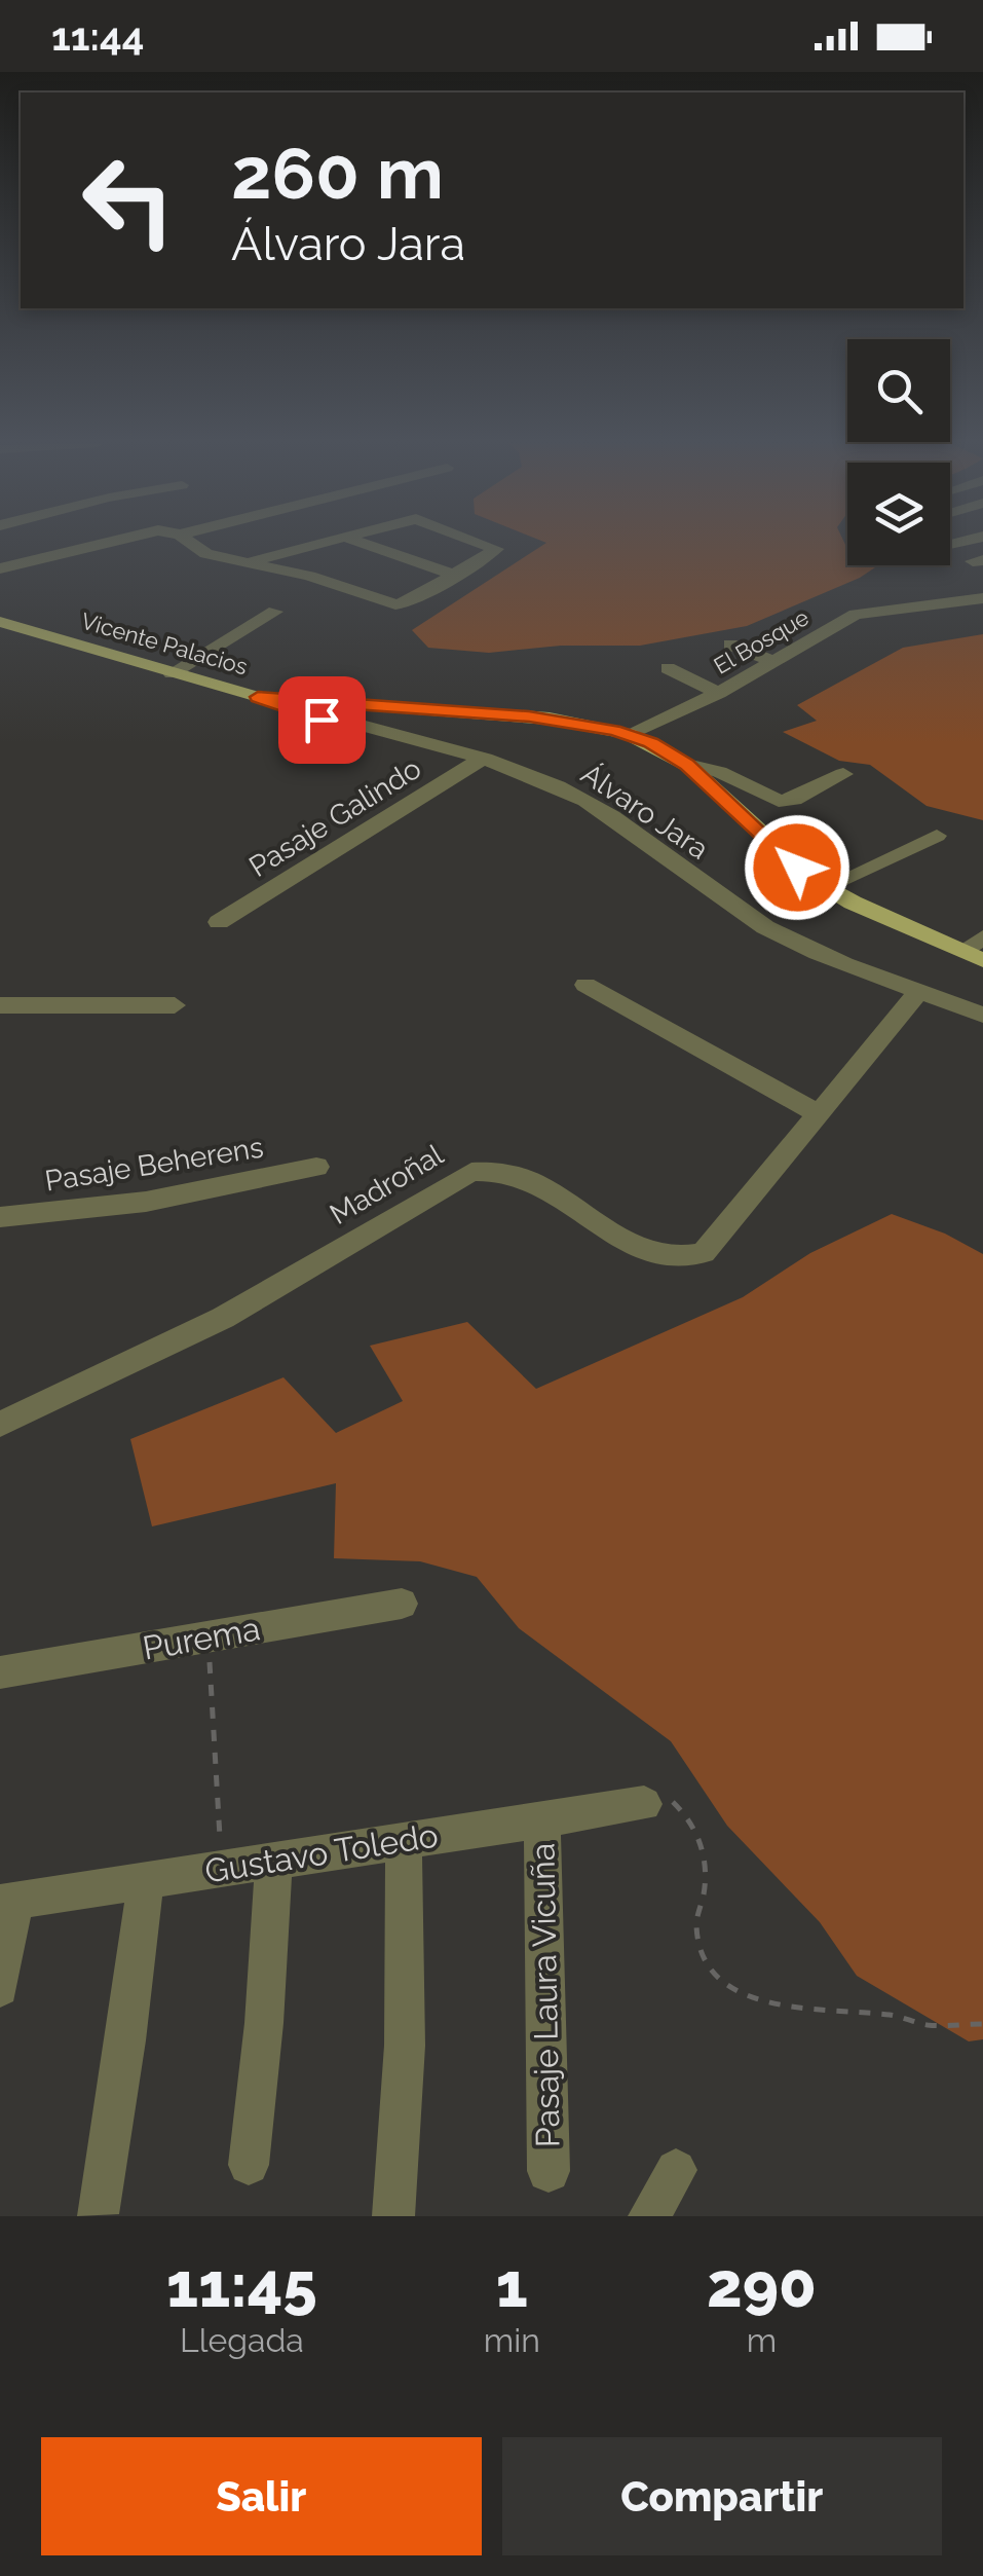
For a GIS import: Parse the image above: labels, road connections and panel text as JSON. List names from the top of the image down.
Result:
{
  "streets": {
    "main road": ["Vicente Palacios"],
    "street": [
      "El Bosque",
      "Álvaro Jara",
      "Pasaje Galindo",
      "Pasaje Beherens",
      "Madroñal",
      "Purema",
      "Gustavo Toledo",
      "Pasaje Laura Vicuña"
    ]
  },
  "crossings": [
    ["El Bosque", "Vicente Palacios"],
    ["Vicente Palacios", "Álvaro Jara"],
    ["Álvaro Jara", "Pasaje Galindo"],
    ["Álvaro Jara", "Madroñal"],
    ["Gustavo Toledo", "Pasaje Laura Vicuña"]
  ],
  "page": {
    "status": "11:44",
    "turn": ["260 m", "Álvaro Jara"],
    "eta": [
      "11:45",
      "Llegada",
      "1",
      "min",
      "290",
      "m"
    ],
    "buttons": ["Salir", "Compartir"]
  }
}
